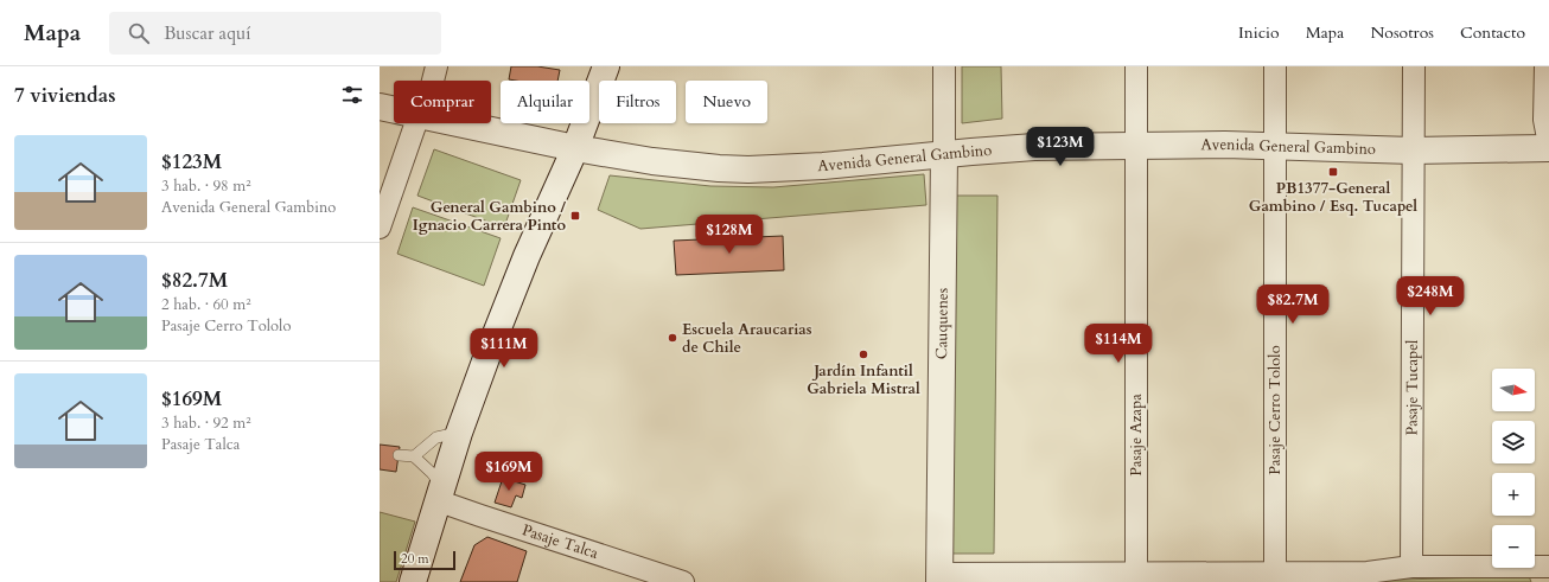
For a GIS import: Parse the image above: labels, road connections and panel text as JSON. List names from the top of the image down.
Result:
{
  "streets": {
    "street": [
      "Avenida General Gambino",
      "Cauquenes",
      "Pasaje Tucapel",
      "Pasaje Cerro Tololo",
      "Pasaje Azapa",
      "Pasaje Talca"
    ]
  },
  "crossings": [
    ["Avenida General Gambino", "Cauquenes"],
    ["Avenida General Gambino", "Pasaje Tucapel"],
    ["Avenida General Gambino", "Pasaje Cerro Tololo"],
    ["Avenida General Gambino", "Pasaje Azapa"]
  ],
  "places": {
    "transit": ["PB1377-General Gambino / Esq. Tucapel", "General Gambino / Ignacio Carrera Pinto"],
    "other": ["Escuela Araucarias de Chile", "Jardín Infantil Gabriela Mistral"]
  },
  "scale_bar": "20 m",
  "north": "right",
  "page": {
    "header": "Mapa",
    "search": "Buscar aquí",
    "nav": [
      "Inicio",
      "Mapa",
      "Nosotros",
      "Contacto"
    ],
    "heading": "7 viviendas",
    "chip": [
      "Comprar",
      "Alquilar",
      "Filtros",
      "Nuevo"
    ],
    "list": [
      {
        "name": "$123M",
        "note": "3 hab. · 98 m² · Avenida General Gambino"
      },
      {
        "name": "$82.7M",
        "note": "2 hab. · 60 m² · Pasaje Cerro Tololo"
      },
      {
        "name": "$169M",
        "note": "3 hab. · 92 m² · Pasaje Talca"
      }
    ],
    "price": [
      "$123M",
      "$128M",
      "$248M",
      "$82.7M",
      "$114M",
      "$111M",
      "$169M"
    ],
    "map_buttons": ["+", "−"],
    "scale": "20 m"
  }
}
